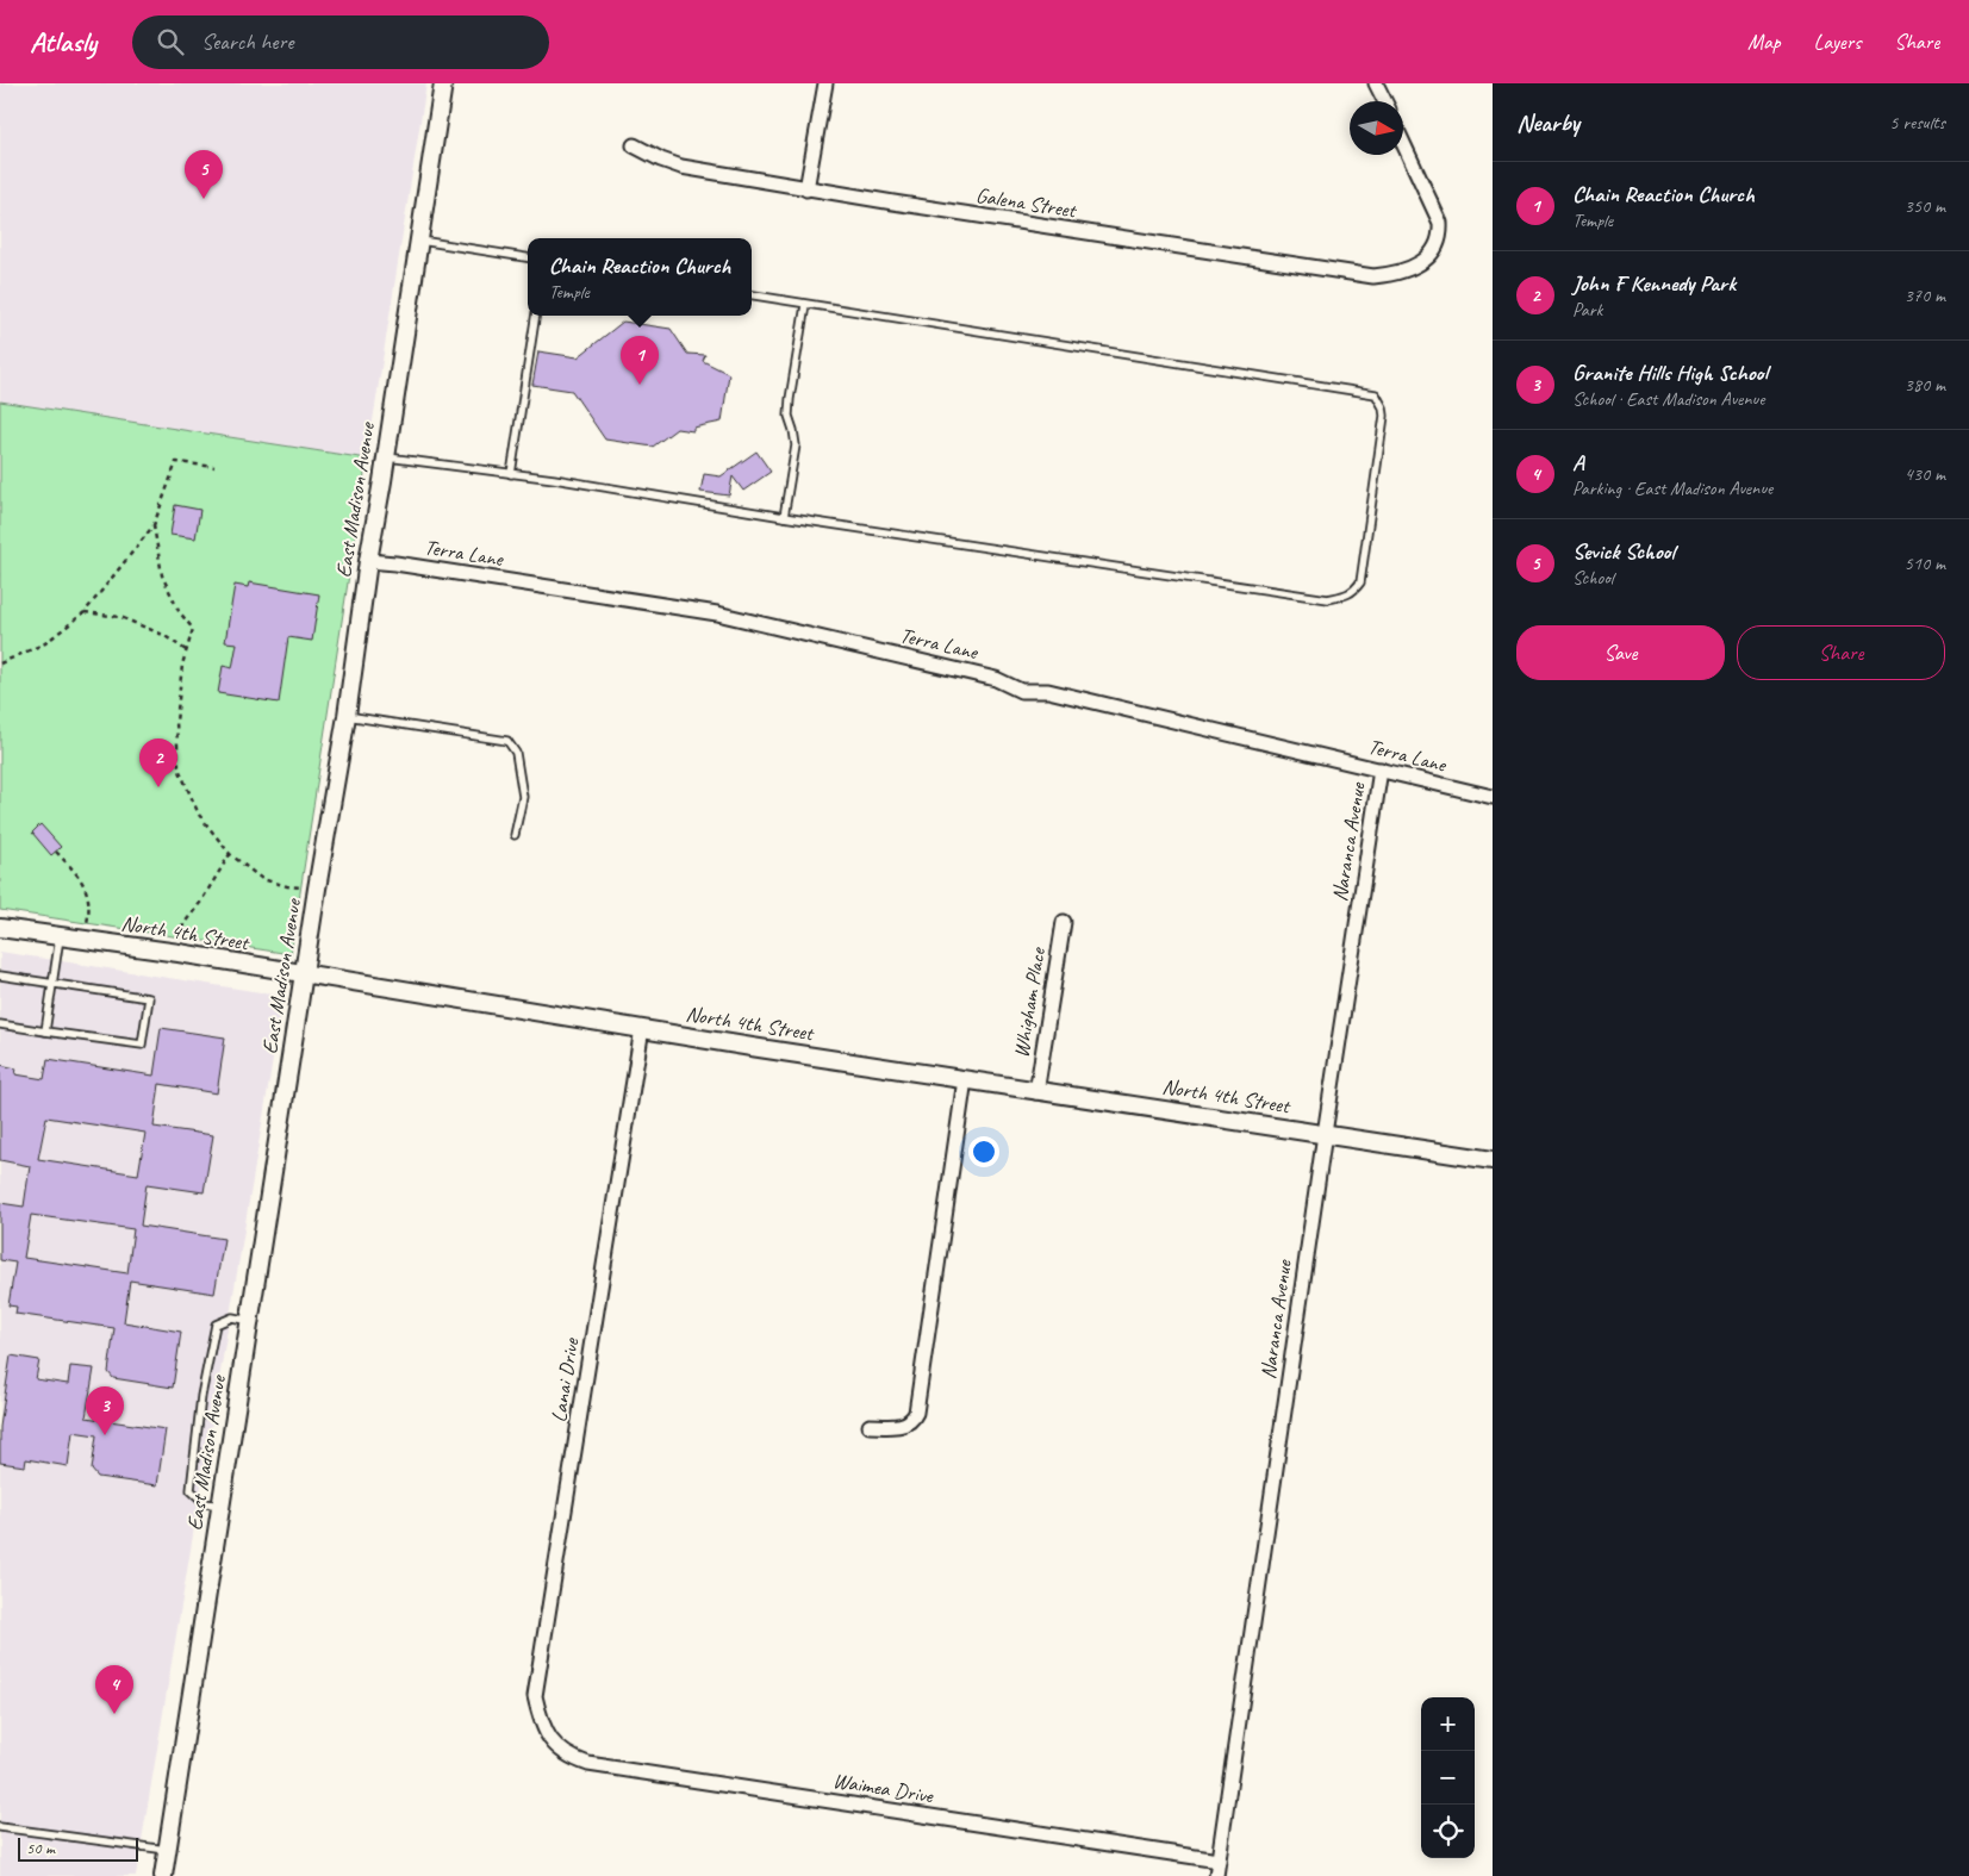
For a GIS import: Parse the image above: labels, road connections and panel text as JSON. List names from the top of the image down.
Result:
{
  "streets": {
    "street": [
      "Galena Street",
      "East Madison Avenue",
      "Terra Lane",
      "Naranca Avenue",
      "North 4th Street",
      "Whigham Place",
      "Lanai Drive",
      "Waimea Drive"
    ]
  },
  "crossings": [
    ["East Madison Avenue", "Terra Lane"],
    ["East Madison Avenue", "North 4th Street"],
    ["Terra Lane", "Naranca Avenue"],
    ["Naranca Avenue", "North 4th Street"],
    ["Naranca Avenue", "Waimea Drive"],
    ["North 4th Street", "Whigham Place"],
    ["North 4th Street", "Lanai Drive"],
    ["Lanai Drive", "Waimea Drive"]
  ],
  "scale_bar": "50 m",
  "north": "right",
  "page": {
    "header": "Atlasly",
    "search": "Search here",
    "nav": ["Map", "Layers", "Share"],
    "heading": ["Nearby", "5 results"],
    "pins": [
      "5",
      "1",
      "2",
      "3",
      "4"
    ],
    "list": [
      {
        "mark": "1",
        "name": "Chain Reaction Church",
        "note": "Temple",
        "value": "350 m"
      },
      {
        "mark": "2",
        "name": "John F Kennedy Park",
        "note": "Park",
        "value": "370 m"
      },
      {
        "mark": "3",
        "name": "Granite Hills High School",
        "note": "School · East Madison Avenue",
        "value": "380 m"
      },
      {
        "mark": "4",
        "name": "A",
        "note": "Parking · East Madison Avenue",
        "value": "430 m"
      },
      {
        "mark": "5",
        "name": "Sevick School",
        "note": "School",
        "value": "510 m"
      }
    ],
    "popup": ["Chain Reaction Church", "Temple"],
    "buttons": ["Save", "Share"],
    "map_buttons": ["+", "−"],
    "scale": "50 m"
  }
}
